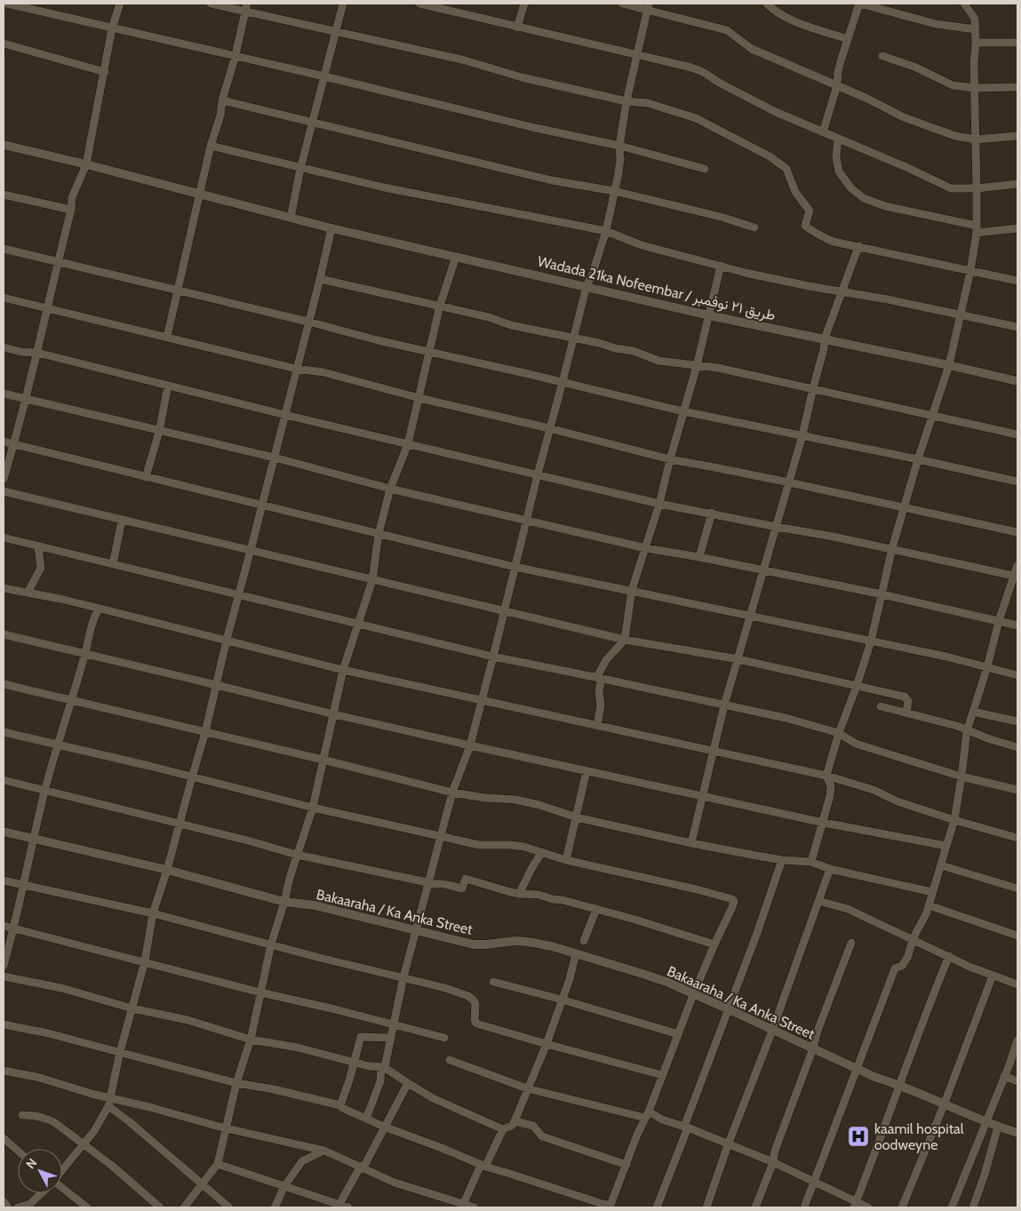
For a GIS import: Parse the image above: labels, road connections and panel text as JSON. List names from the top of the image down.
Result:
{
  "streets": {
    "street": ["Wadada 21ka Nofeembar / طريق ٢١ نوفمبر", "Bakaaraha / Ka Anka Street"]
  },
  "places": {
    "hospital": ["kaamil hospital oodweyne"]
  },
  "north": "top left"
}
